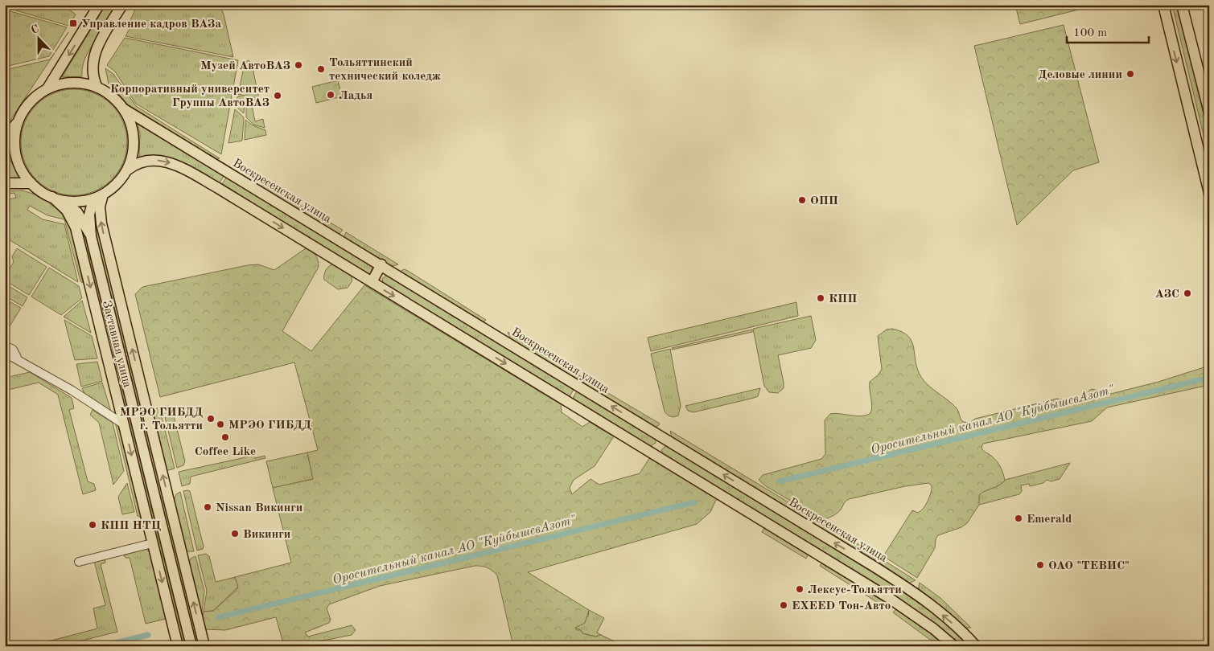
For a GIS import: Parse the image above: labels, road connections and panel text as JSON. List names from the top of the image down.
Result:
{
  "streets": {
    "main road": ["Воскресенская улица", "Заставная улица"]
  },
  "crossings": [
    ["Воскресенская улица", "Заставная улица"]
  ],
  "water": ["Оросительный канал АО \"КуйбышевАзот\""],
  "places": {
    "transit": ["Управление кадров ВАЗа"],
    "other": [
      "Музей АвтоВАЗ",
      "Тольяттинский технический коледж",
      "Деловые линии",
      "Ладья",
      "Корпоративный университет Группы АвтоВАЗ",
      "ОПП",
      "АЗС",
      "КПП",
      "МРЭО ГИБДД г. Тольятти",
      "МРЭО ГИБДД",
      "Coffee Like",
      "Nissan Викинги",
      "Emerald",
      "КПП НТЦ",
      "Викинги",
      "ОАО \"ТЕВИС\"",
      "Лексус-Тольятти",
      "EXEED Тон-Авто"
    ]
  },
  "scale_bar": "100 m",
  "north": "top"
}
